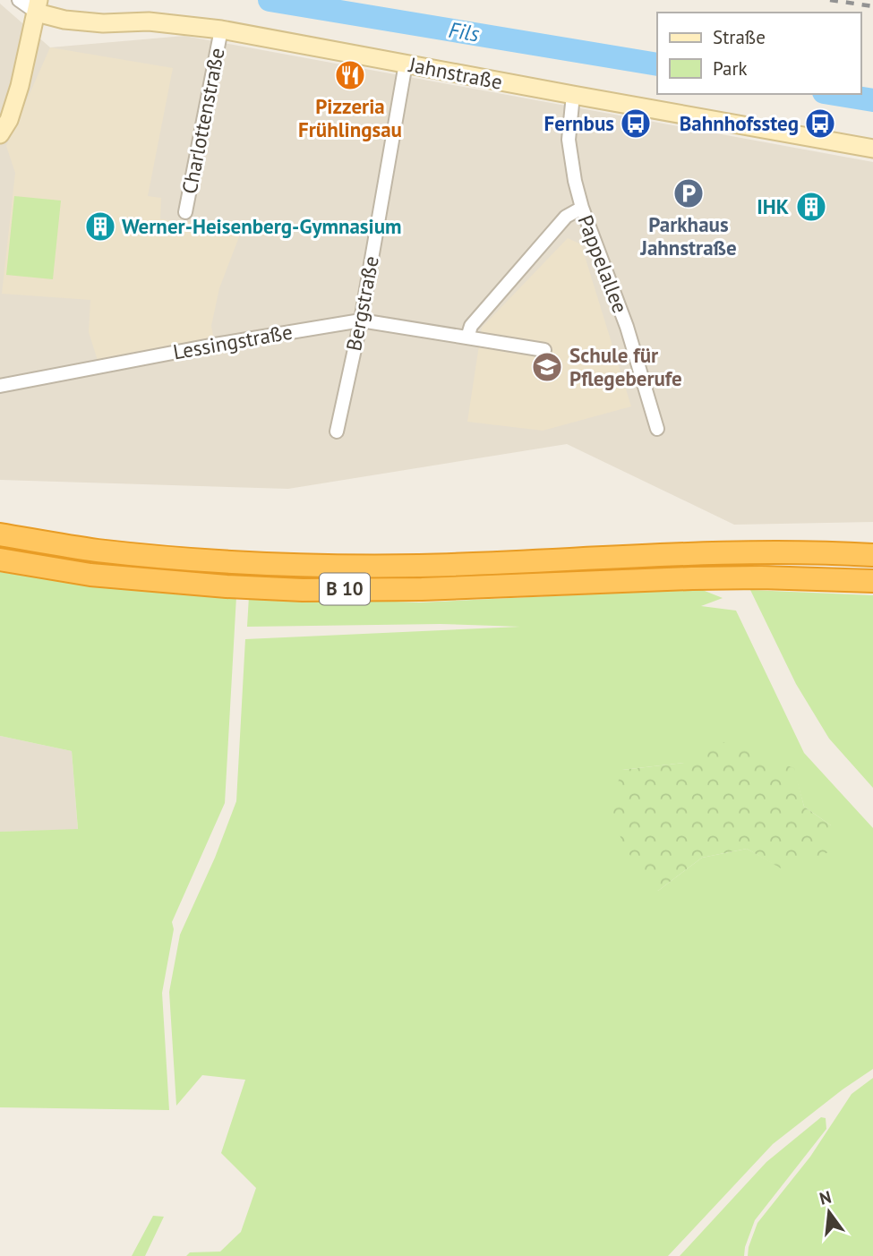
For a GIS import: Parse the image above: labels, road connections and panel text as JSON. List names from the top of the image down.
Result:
{
  "streets": {
    "highway": ["B 10"],
    "main road": ["Jahnstraße"],
    "street": [
      "Charlottenstraße",
      "Pappelallee",
      "Bergstraße",
      "Lessingstraße"
    ]
  },
  "crossings": [
    ["Jahnstraße", "Charlottenstraße"],
    ["Jahnstraße", "Pappelallee"],
    ["Jahnstraße", "Bergstraße"],
    ["Bergstraße", "Lessingstraße"]
  ],
  "water": ["Fils"],
  "places": {
    "restaurant": ["Pizzeria Frühlingsau"],
    "bus stop": ["Fernbus", "Bahnhofssteg"],
    "parking": ["Parkhaus Jahnstraße"],
    "building": ["IHK", "Werner-Heisenberg-Gymnasium"],
    "school or university": ["Schule für Pflegeberufe"]
  },
  "legend": ["Straße", "Park"],
  "north": "top"
}
